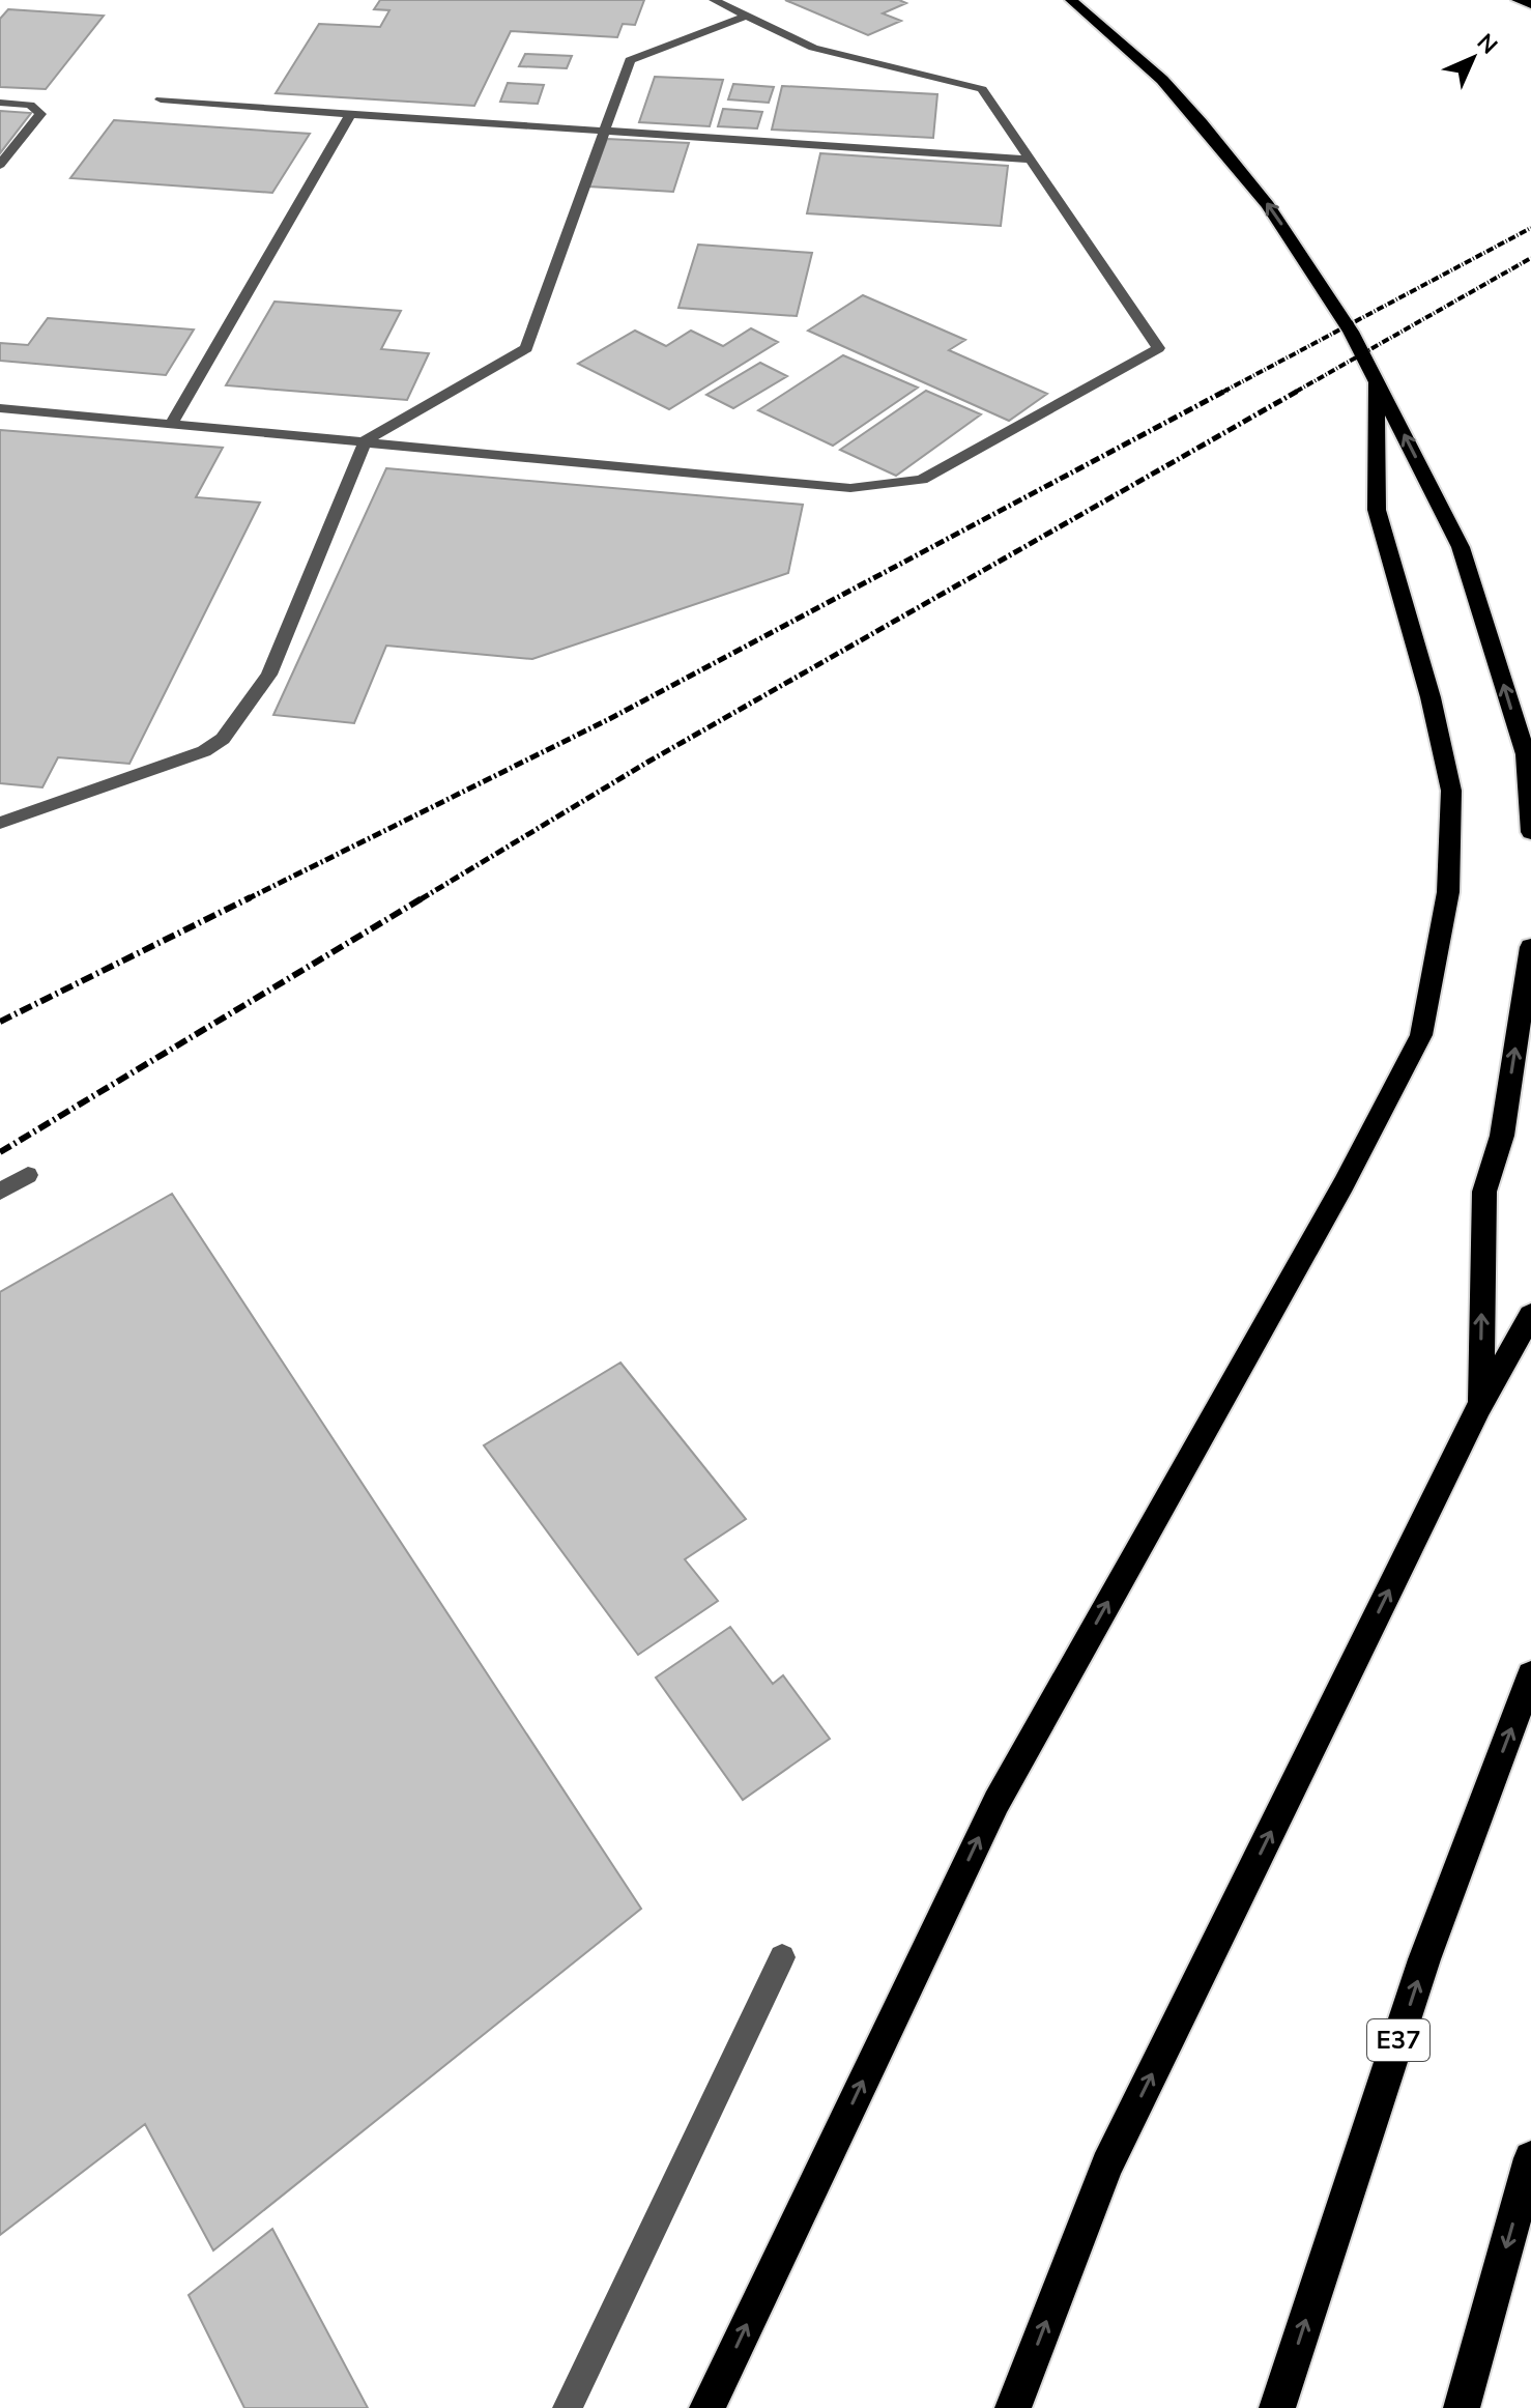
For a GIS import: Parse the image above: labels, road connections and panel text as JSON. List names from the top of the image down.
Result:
{
  "streets": {
    "highway": ["E37"]
  },
  "north": "top right"
}
